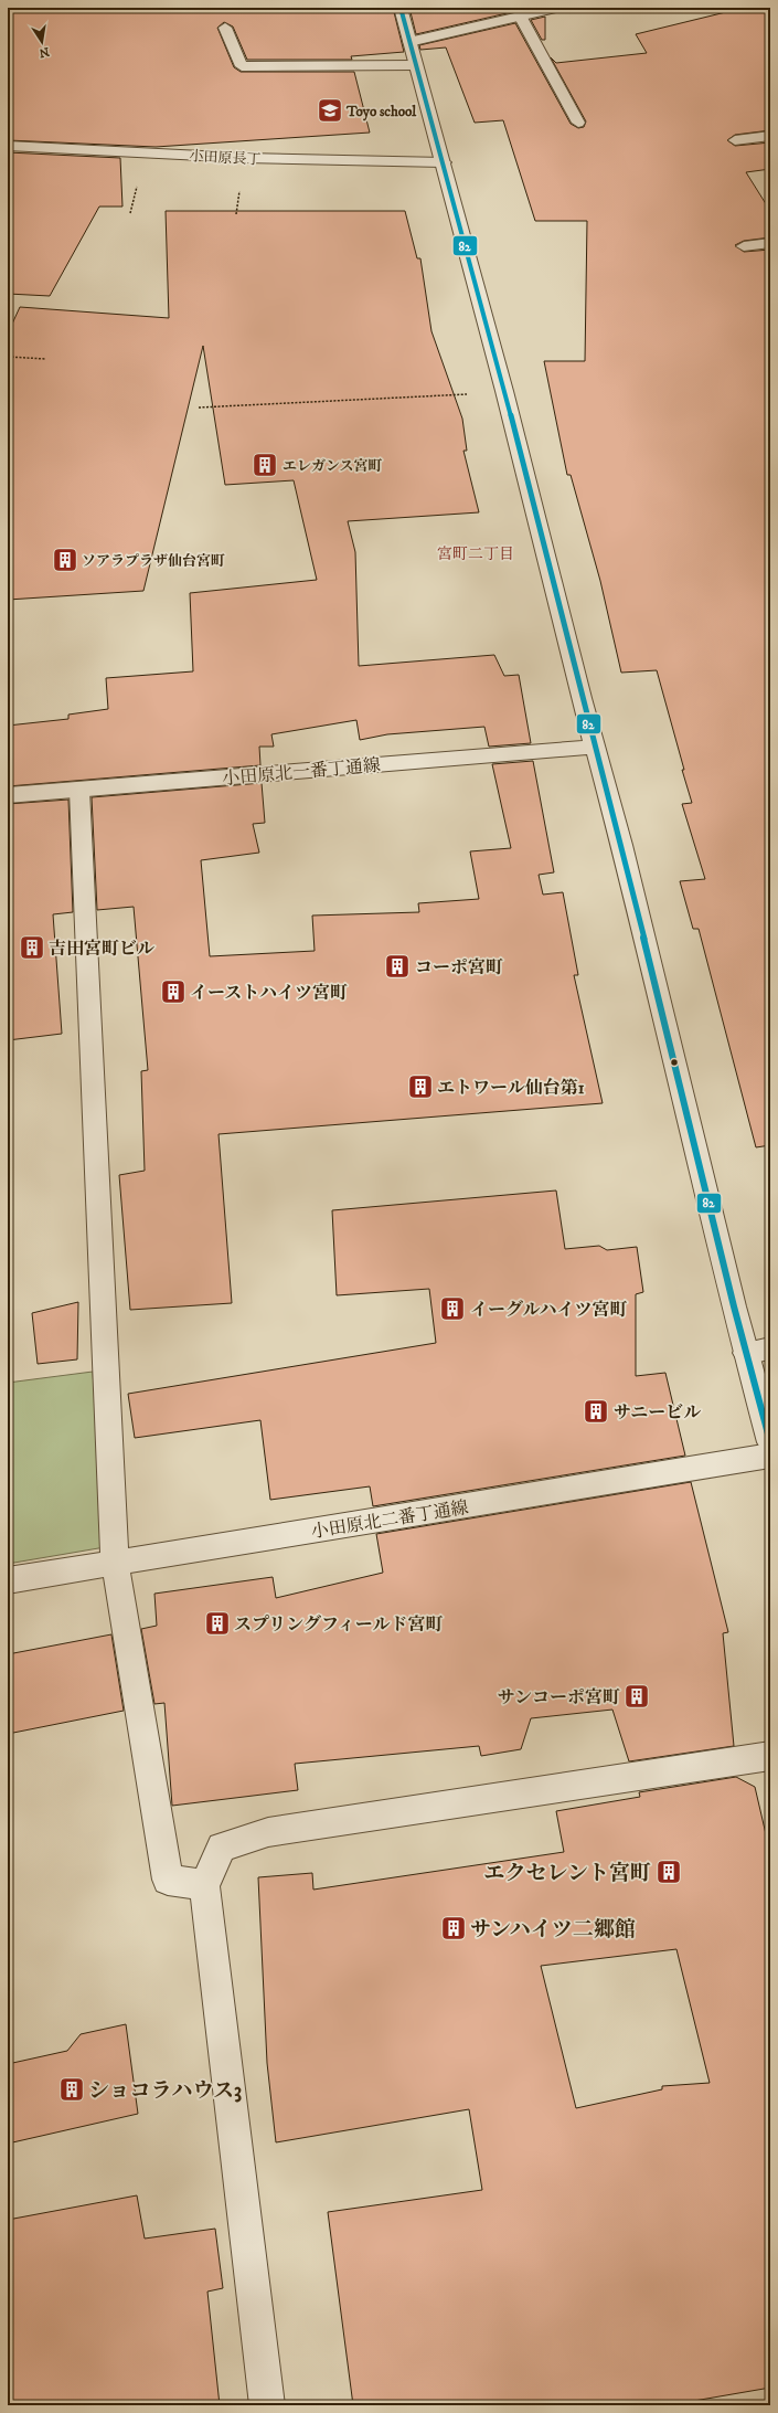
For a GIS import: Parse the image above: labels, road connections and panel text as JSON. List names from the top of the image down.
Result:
{
  "streets": {
    "street": ["小田原長丁", "小田原北一番丁通線", "小田原北二番丁通線"]
  },
  "districts": ["宮町二丁目"],
  "places": {
    "school or university": ["Toyo school"],
    "building": [
      "エレガンス宮町",
      "ソアラプラザ仙台宮町",
      "吉田宮町ビル",
      "コーポ宮町",
      "イーストハイツ宮町",
      "エトワール仙台第1",
      "イーグルハイツ宮町",
      "サニービル",
      "スプリングフィールド宮町",
      "サンコーポ宮町",
      "エクセレント宮町",
      "サンハイツ二郷館",
      "ショコラハウス3"
    ]
  },
  "lines": ["transit line 82"],
  "north": "bottom"
}
